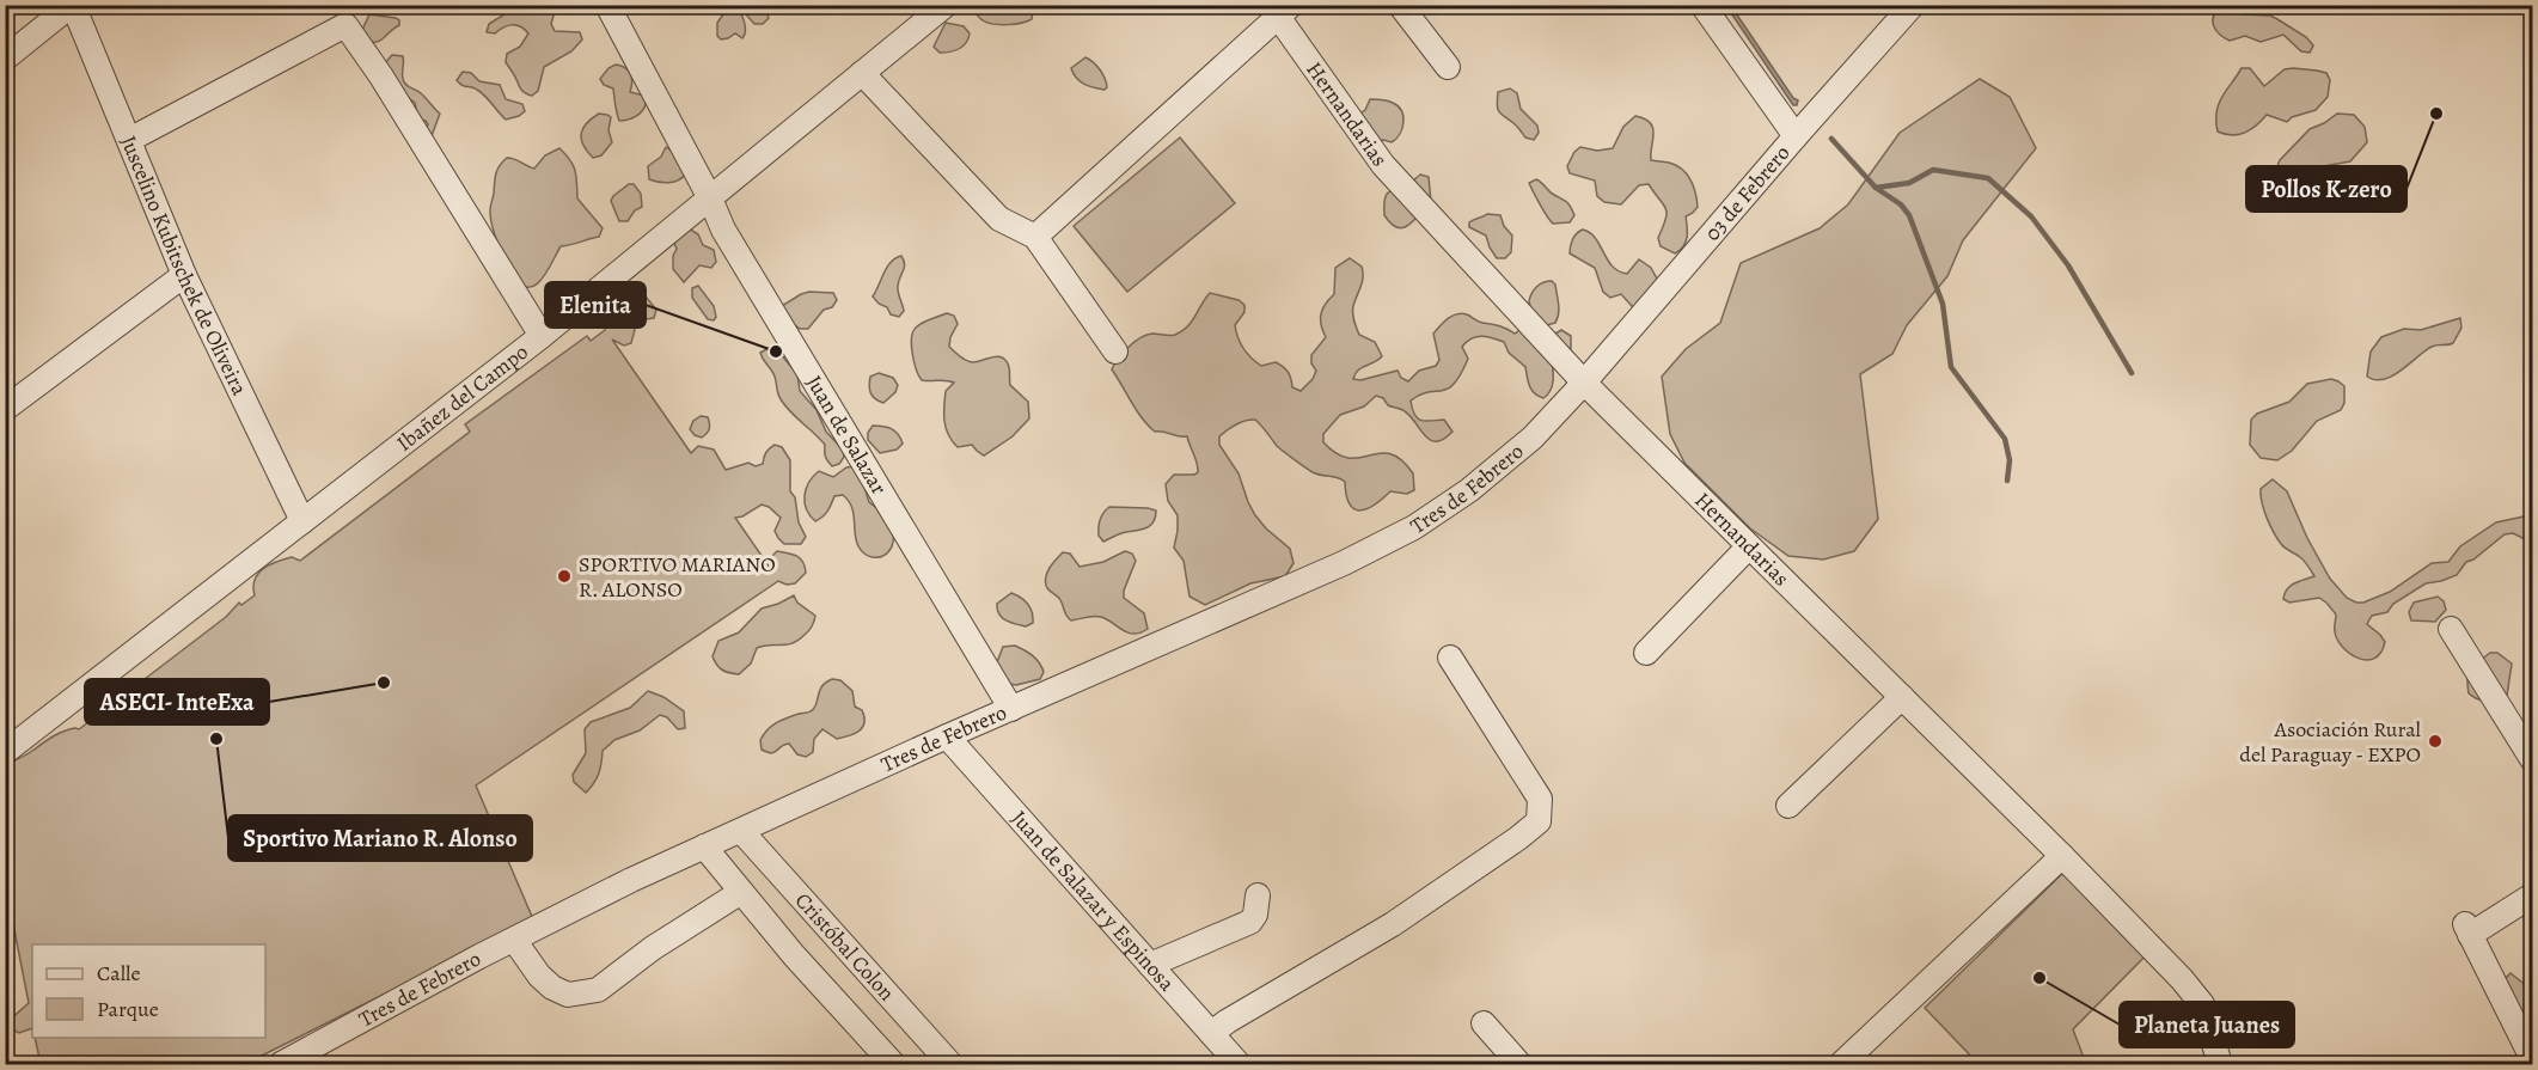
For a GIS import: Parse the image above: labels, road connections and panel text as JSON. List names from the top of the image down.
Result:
{
  "streets": {
    "street": [
      "Hernandarias",
      "03 de Febrero",
      "Juscelino Kubitschek de Oliveira",
      "Ibañez del Campo",
      "Juan de Salazar",
      "Tres de Febrero",
      "Juan de Salazar y Espinosa",
      "Cristóbal Colon"
    ]
  },
  "crossings": [
    ["Hernandarias", "03 de Febrero"],
    ["Hernandarias", "Tres de Febrero"],
    ["03 de Febrero", "Tres de Febrero"],
    ["Juscelino Kubitschek de Oliveira", "Ibañez del Campo"],
    ["Ibañez del Campo", "Juan de Salazar"],
    ["Juan de Salazar", "Tres de Febrero"],
    ["Tres de Febrero", "Juan de Salazar y Espinosa"],
    ["Tres de Febrero", "Cristóbal Colon"]
  ],
  "places": [
    "Pollos K-zero",
    "Elenita",
    "SPORTIVO MARIANO R. ALONSO",
    "ASECI- InteExa",
    "Sportivo Mariano R. Alonso",
    "Asociación Rural del Paraguay - EXPO",
    "Planeta Juanes"
  ],
  "legend": ["Calle", "Parque"]
}
